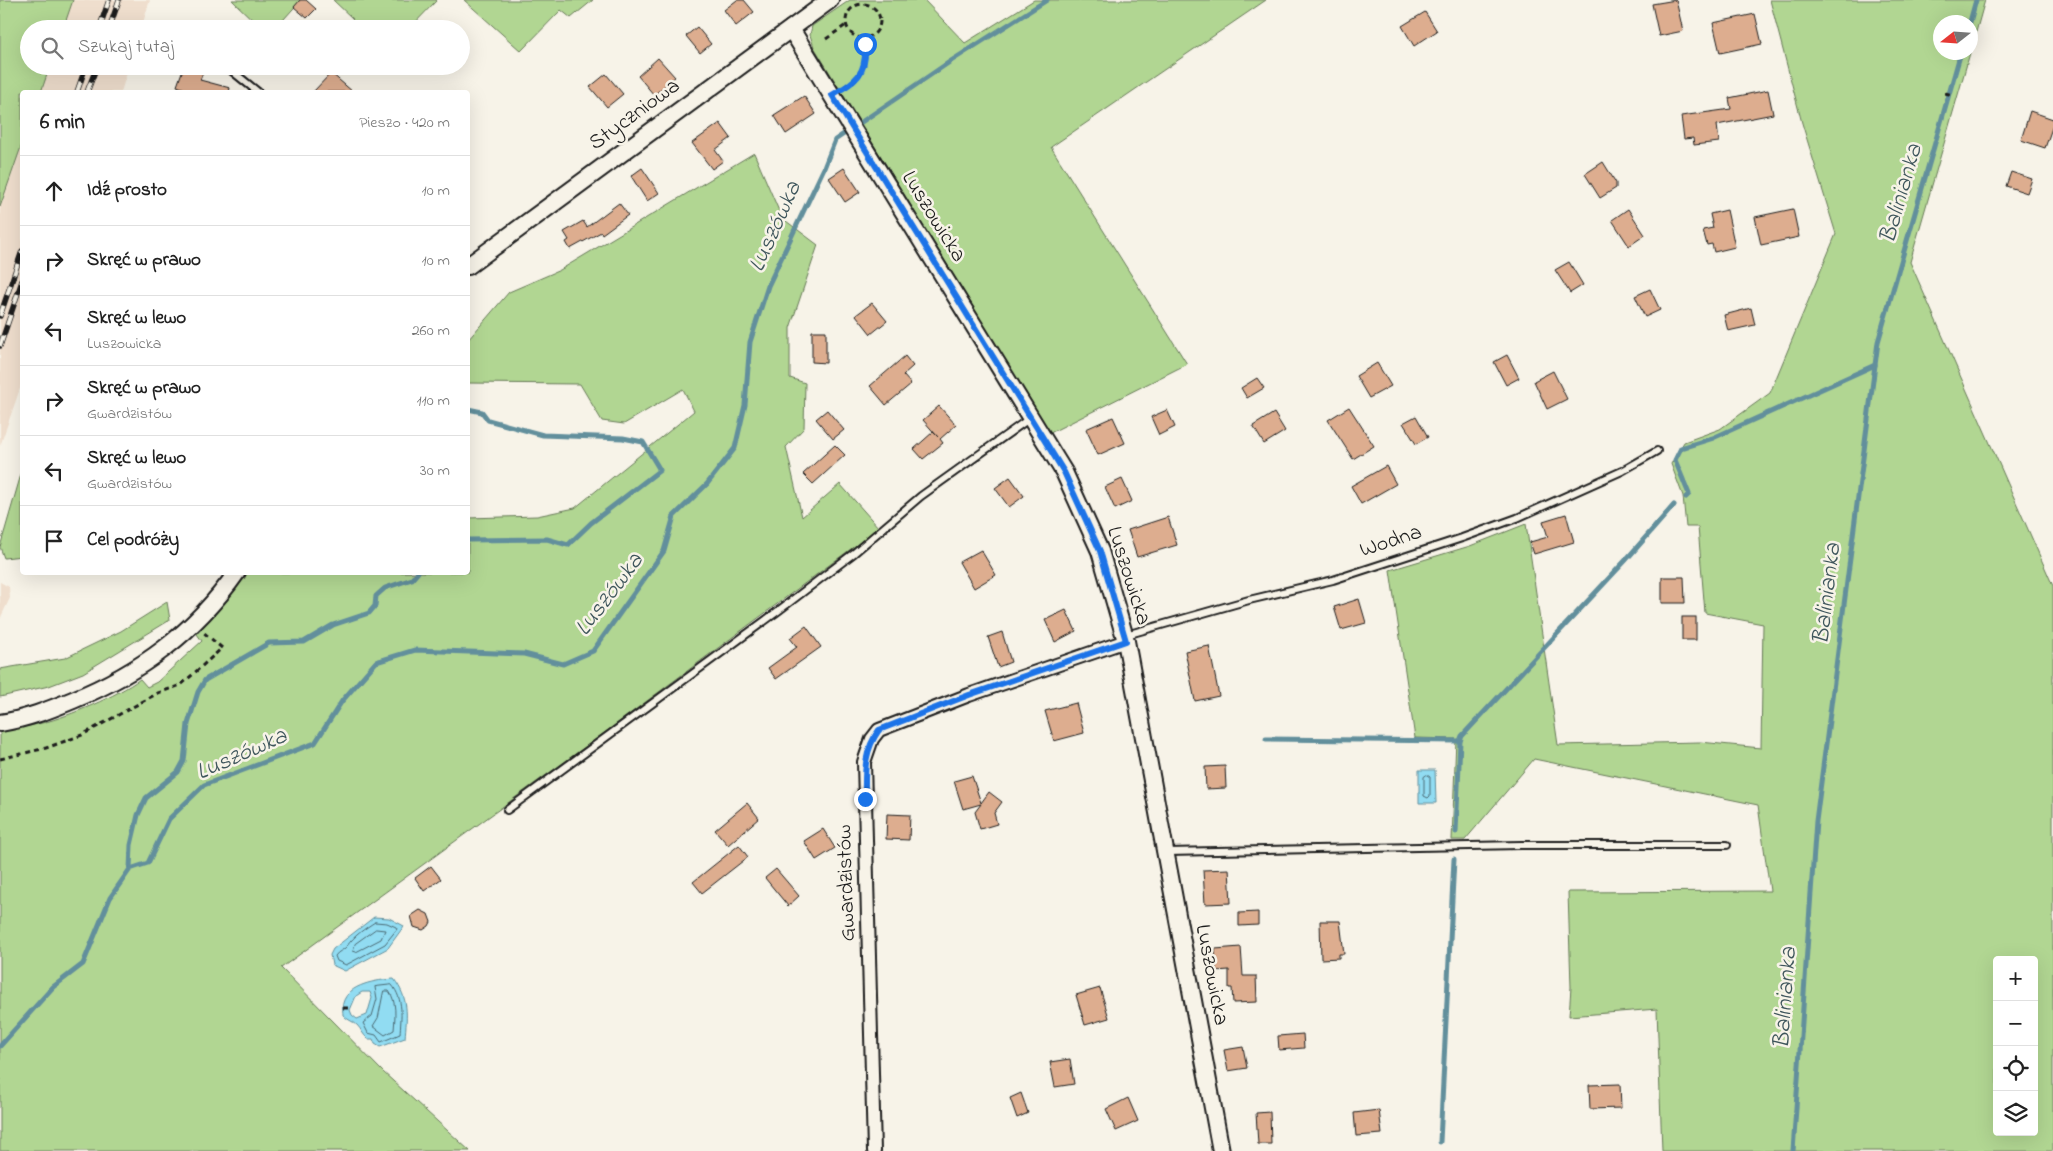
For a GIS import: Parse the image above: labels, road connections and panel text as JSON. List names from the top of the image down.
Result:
{
  "streets": {
    "street": ["Styczniowa", "Luszowicka", "Gwardzistów"],
    "lane": ["Wodna"]
  },
  "crossings": [
    ["Styczniowa", "Luszowicka"],
    ["Luszowicka", "Wodna"],
    ["Luszowicka", "Gwardzistów"],
    ["Wodna", "Gwardzistów"]
  ],
  "water": ["Balinianka", "Luszówka"],
  "north": "left",
  "page": {
    "search": "Szukaj tutaj",
    "heading": ["6 min", "Pieszo · 420 m"],
    "list": [
      ["Idź prosto", "10 m"],
      ["Skręć w prawo", "10 m"],
      ["Skręć w lewo", "Luszowicka", "260 m"],
      ["Skręć w prawo", "Gwardzistów", "110 m"],
      ["Skręć w lewo", "Gwardzistów", "30 m"],
      "Cel podróży"
    ],
    "map_buttons": ["+", "−"]
  }
}
